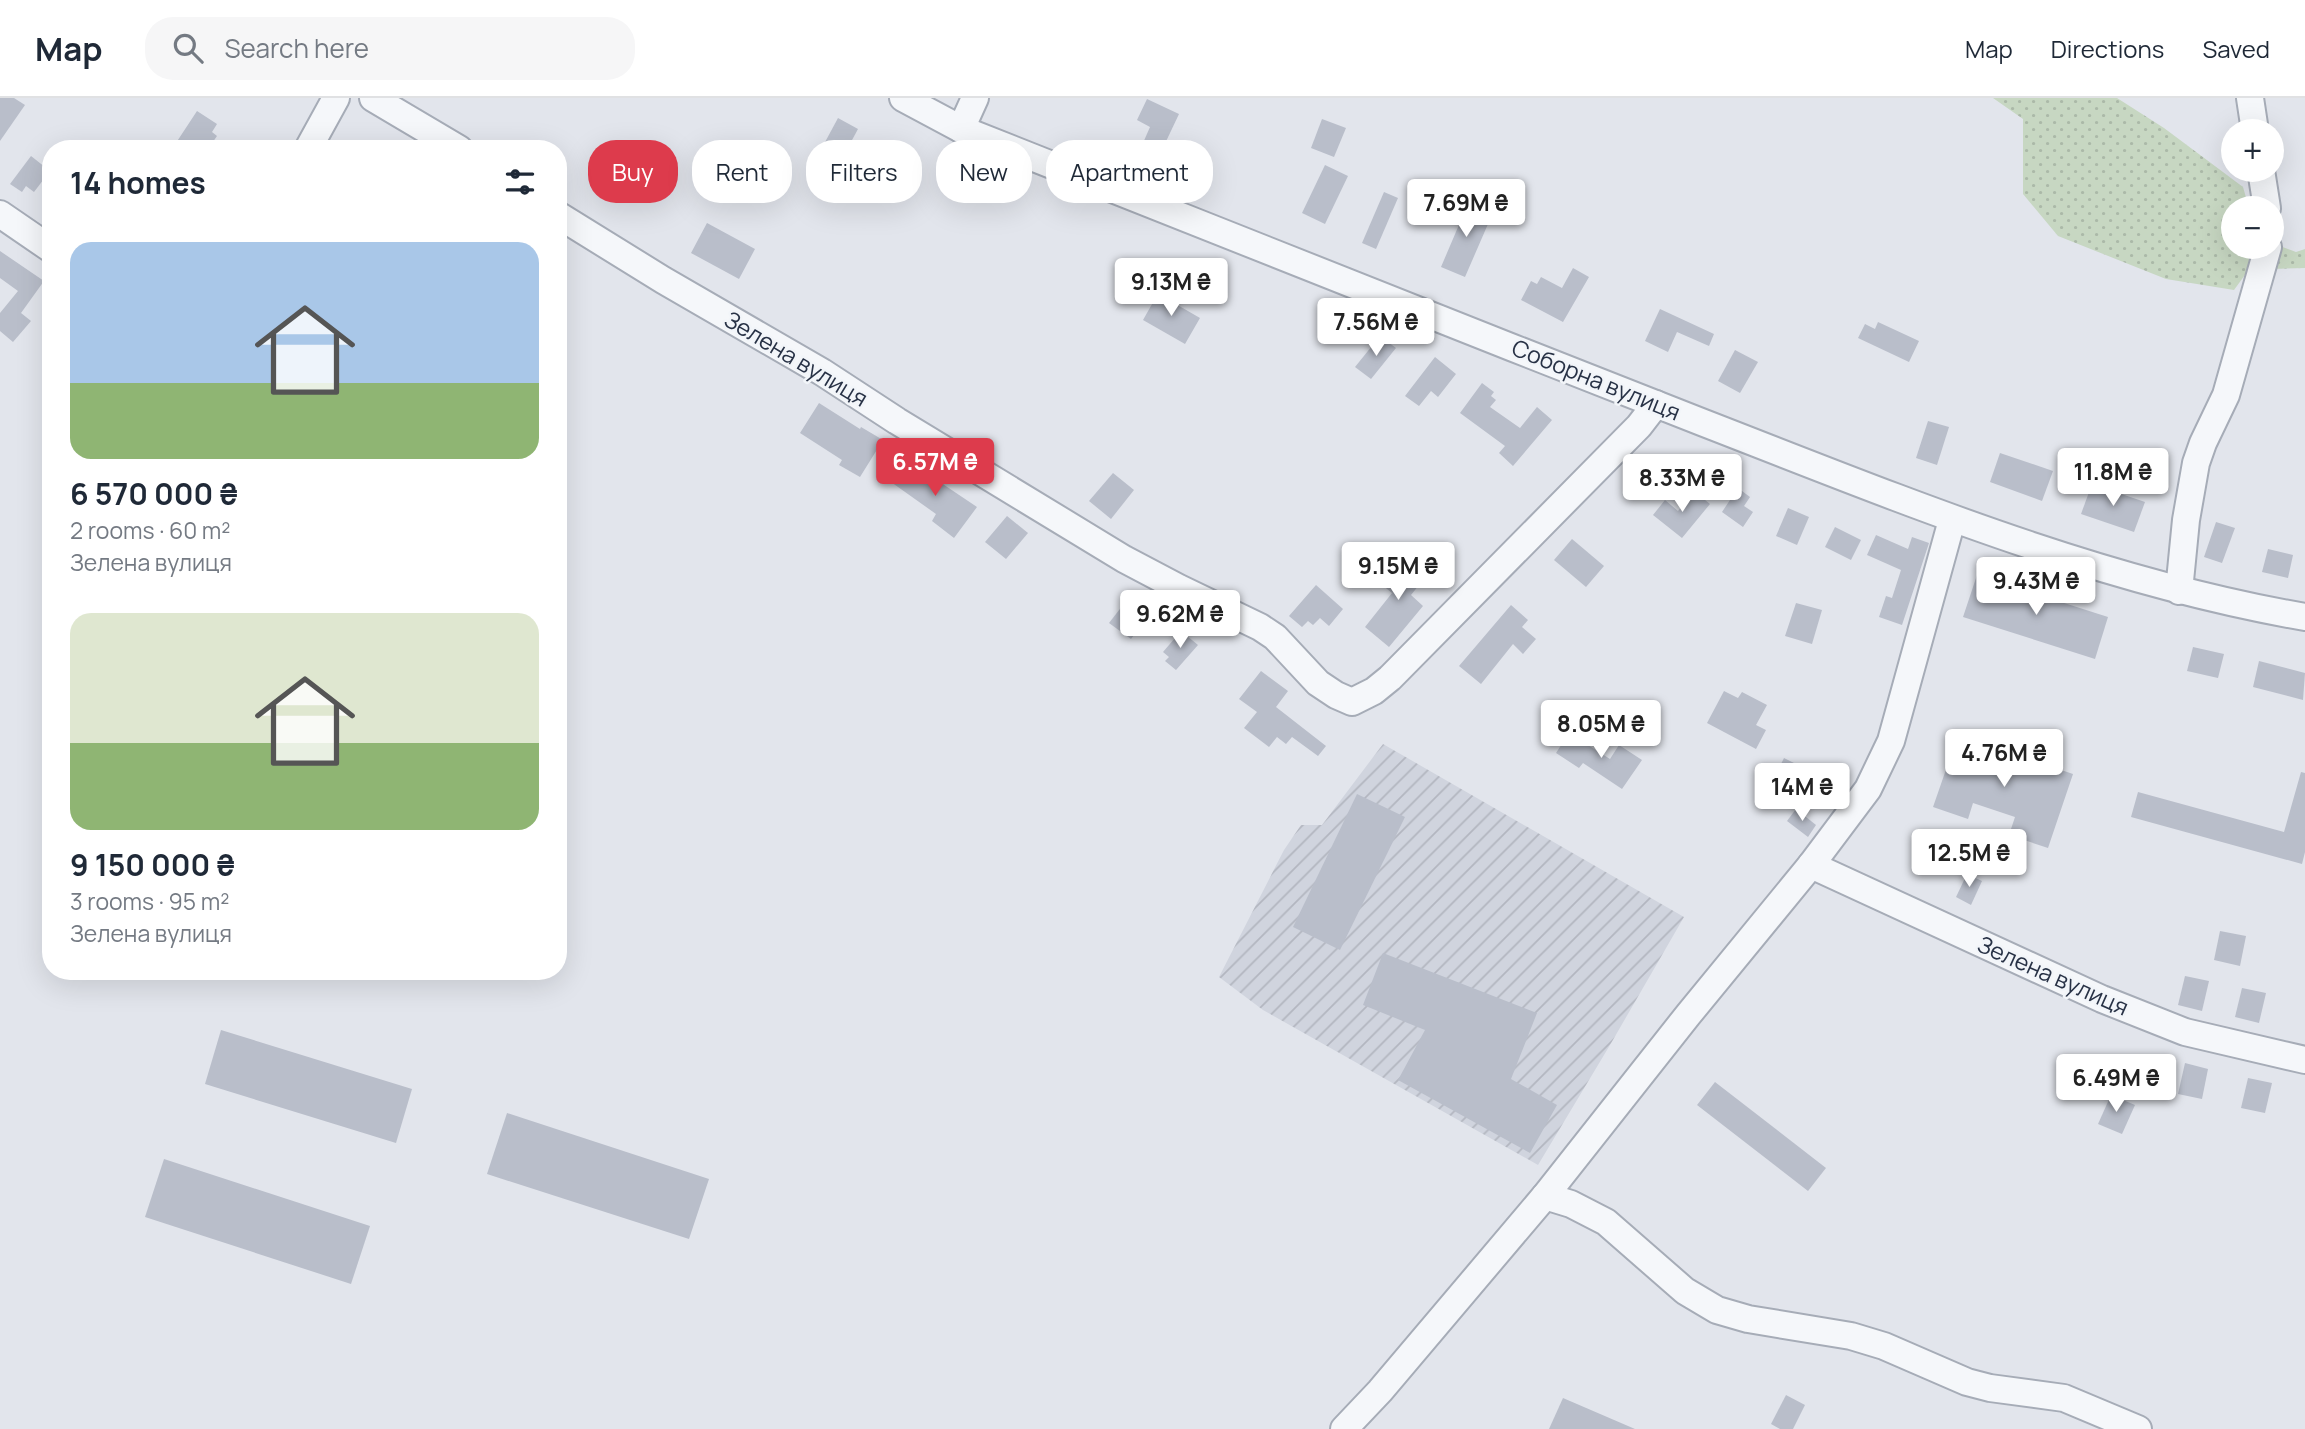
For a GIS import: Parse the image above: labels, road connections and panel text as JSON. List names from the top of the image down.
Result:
{
  "streets": {
    "street": ["Зелена вулиця", "Соборна вулиця"]
  },
  "crossings": [
    ["Зелена вулиця", "Соборна вулиця"]
  ],
  "page": {
    "header": "Map",
    "search": "Search here",
    "nav": ["Map", "Directions", "Saved"],
    "map_buttons": ["+", "−"],
    "chip": [
      "Buy",
      "Rent",
      "Filters",
      "New",
      "Apartment"
    ],
    "heading": "14 homes",
    "price": [
      "7.69M ₴",
      "9.13M ₴",
      "7.56M ₴",
      "6.57M ₴",
      "11.8M ₴",
      "8.33M ₴",
      "9.15M ₴",
      "9.43M ₴",
      "9.62M ₴",
      "8.05M ₴",
      "4.76M ₴",
      "14M ₴",
      "12.5M ₴",
      "6.49M ₴"
    ],
    "list": [
      {
        "name": "6 570 000 ₴",
        "note": "2 rooms · 60 m² · Зелена вулиця"
      },
      {
        "name": "9 150 000 ₴",
        "note": "3 rooms · 95 m² · Зелена вулиця"
      }
    ]
  }
}
